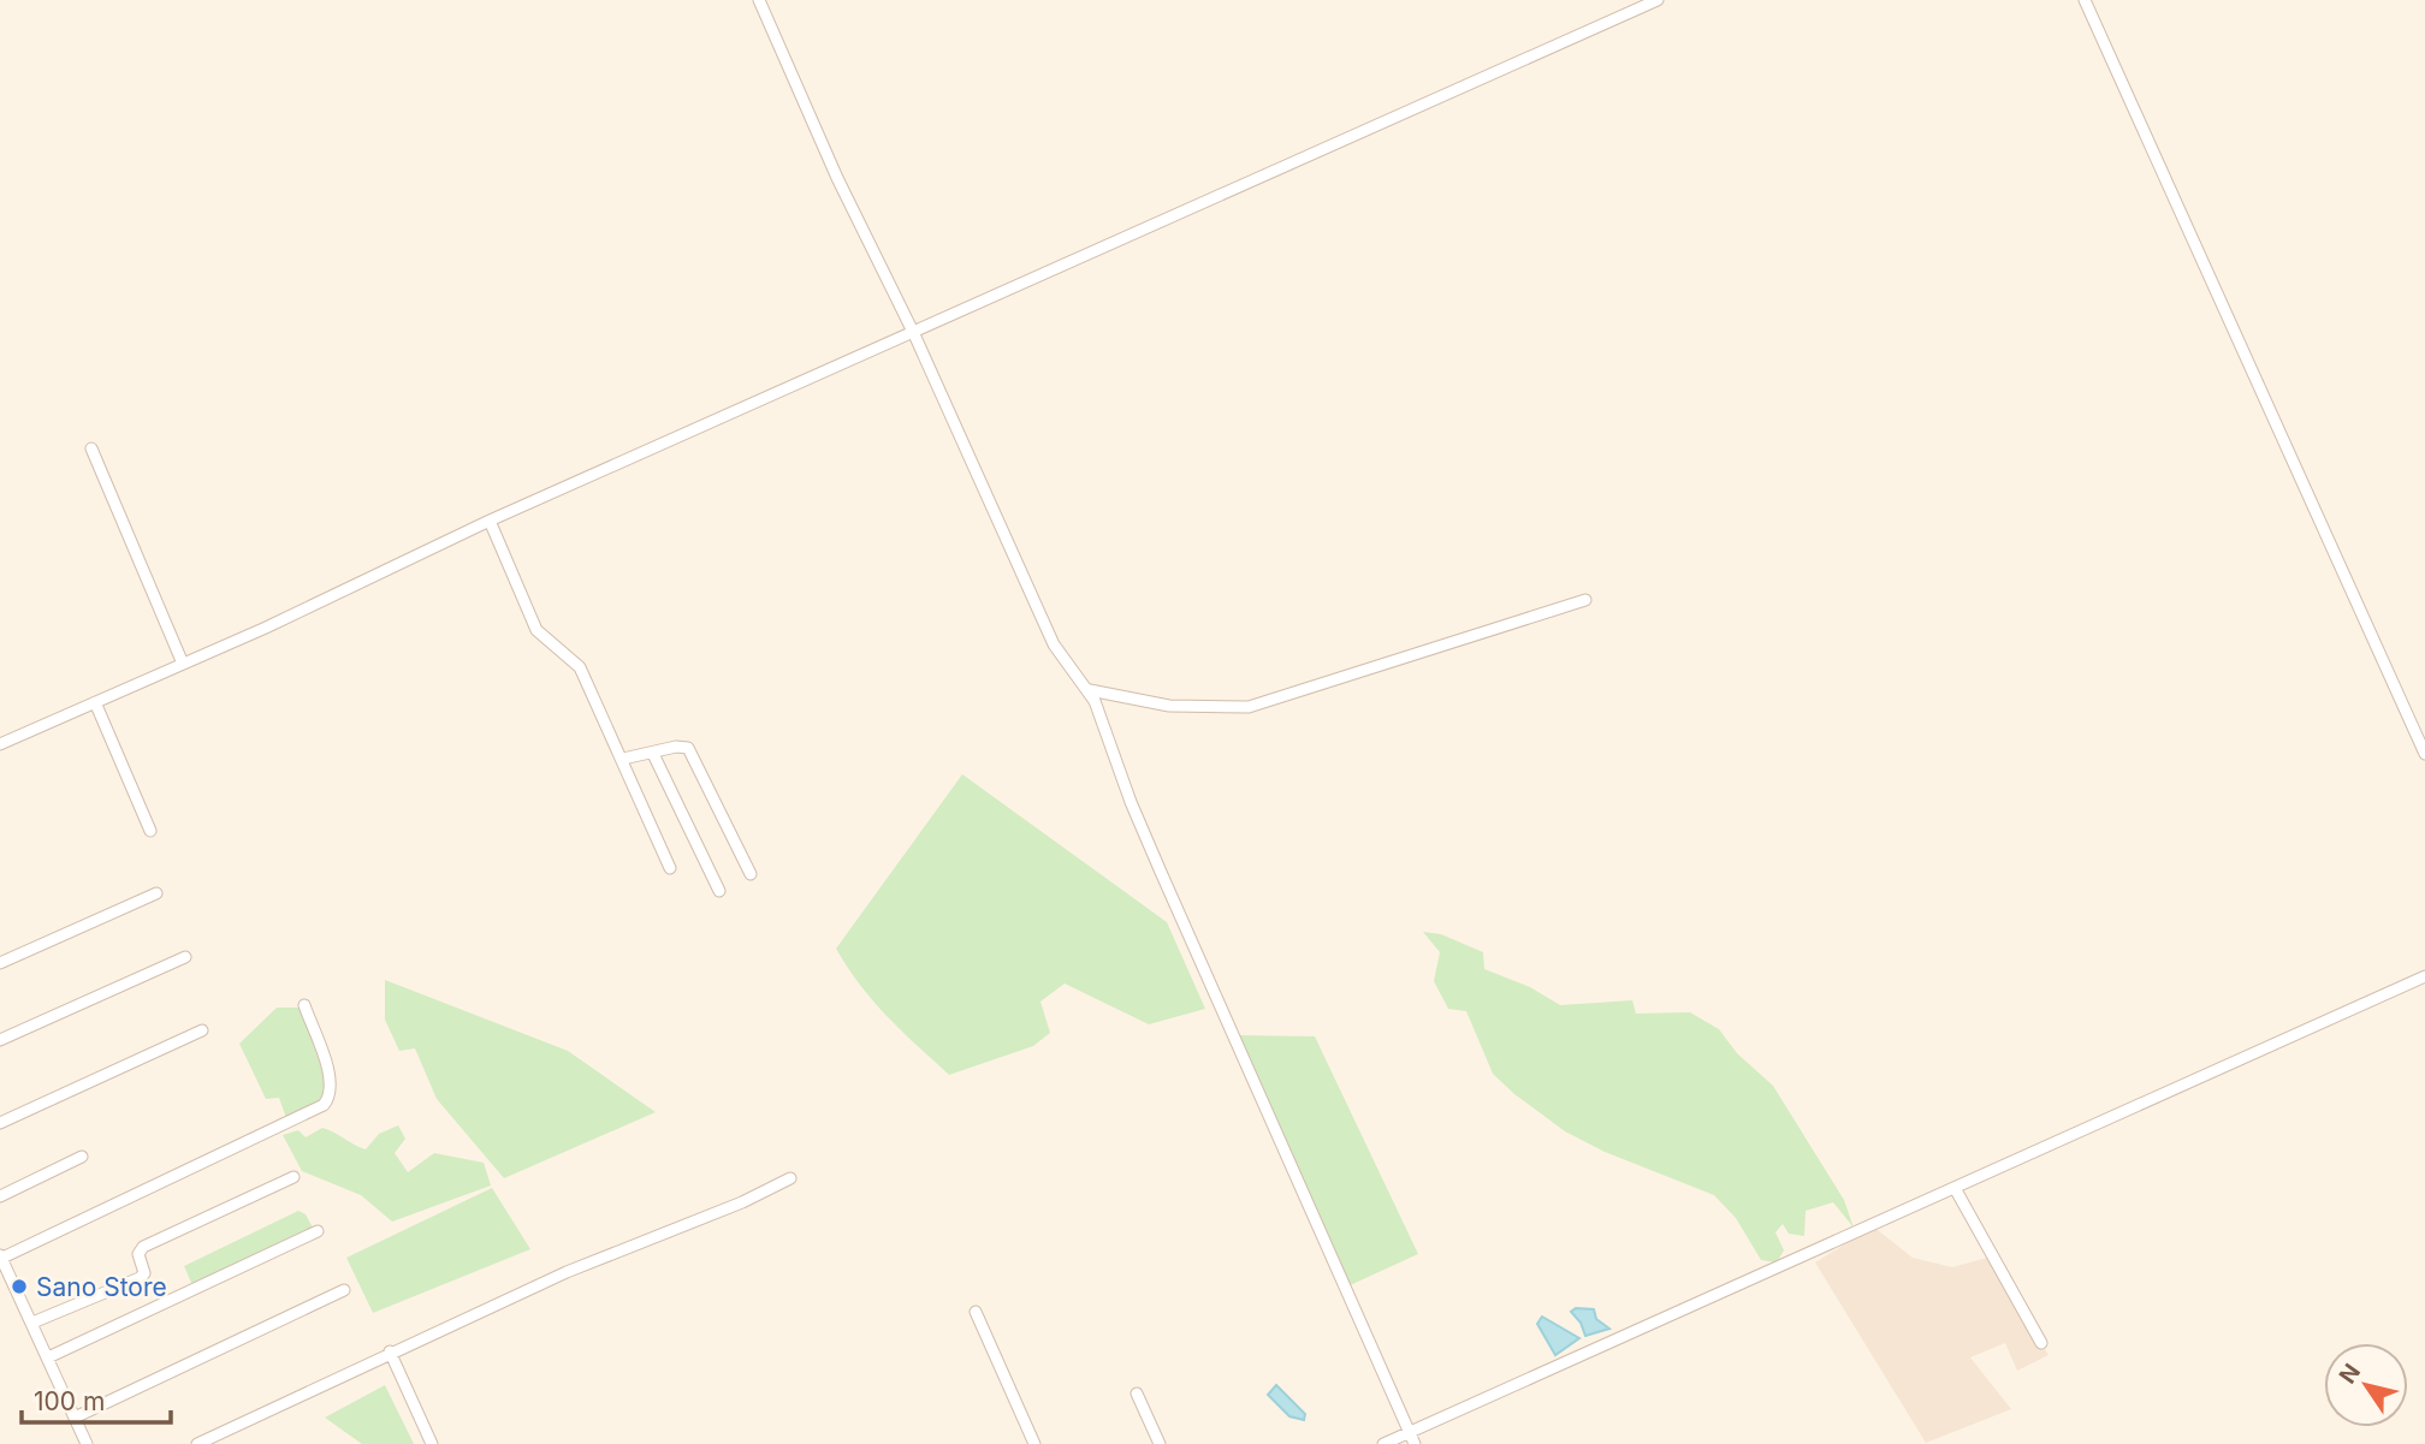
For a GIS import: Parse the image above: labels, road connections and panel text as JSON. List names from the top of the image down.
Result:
{
  "places": ["Sano Store"],
  "scale_bar": "100 m",
  "north": "top left"
}
